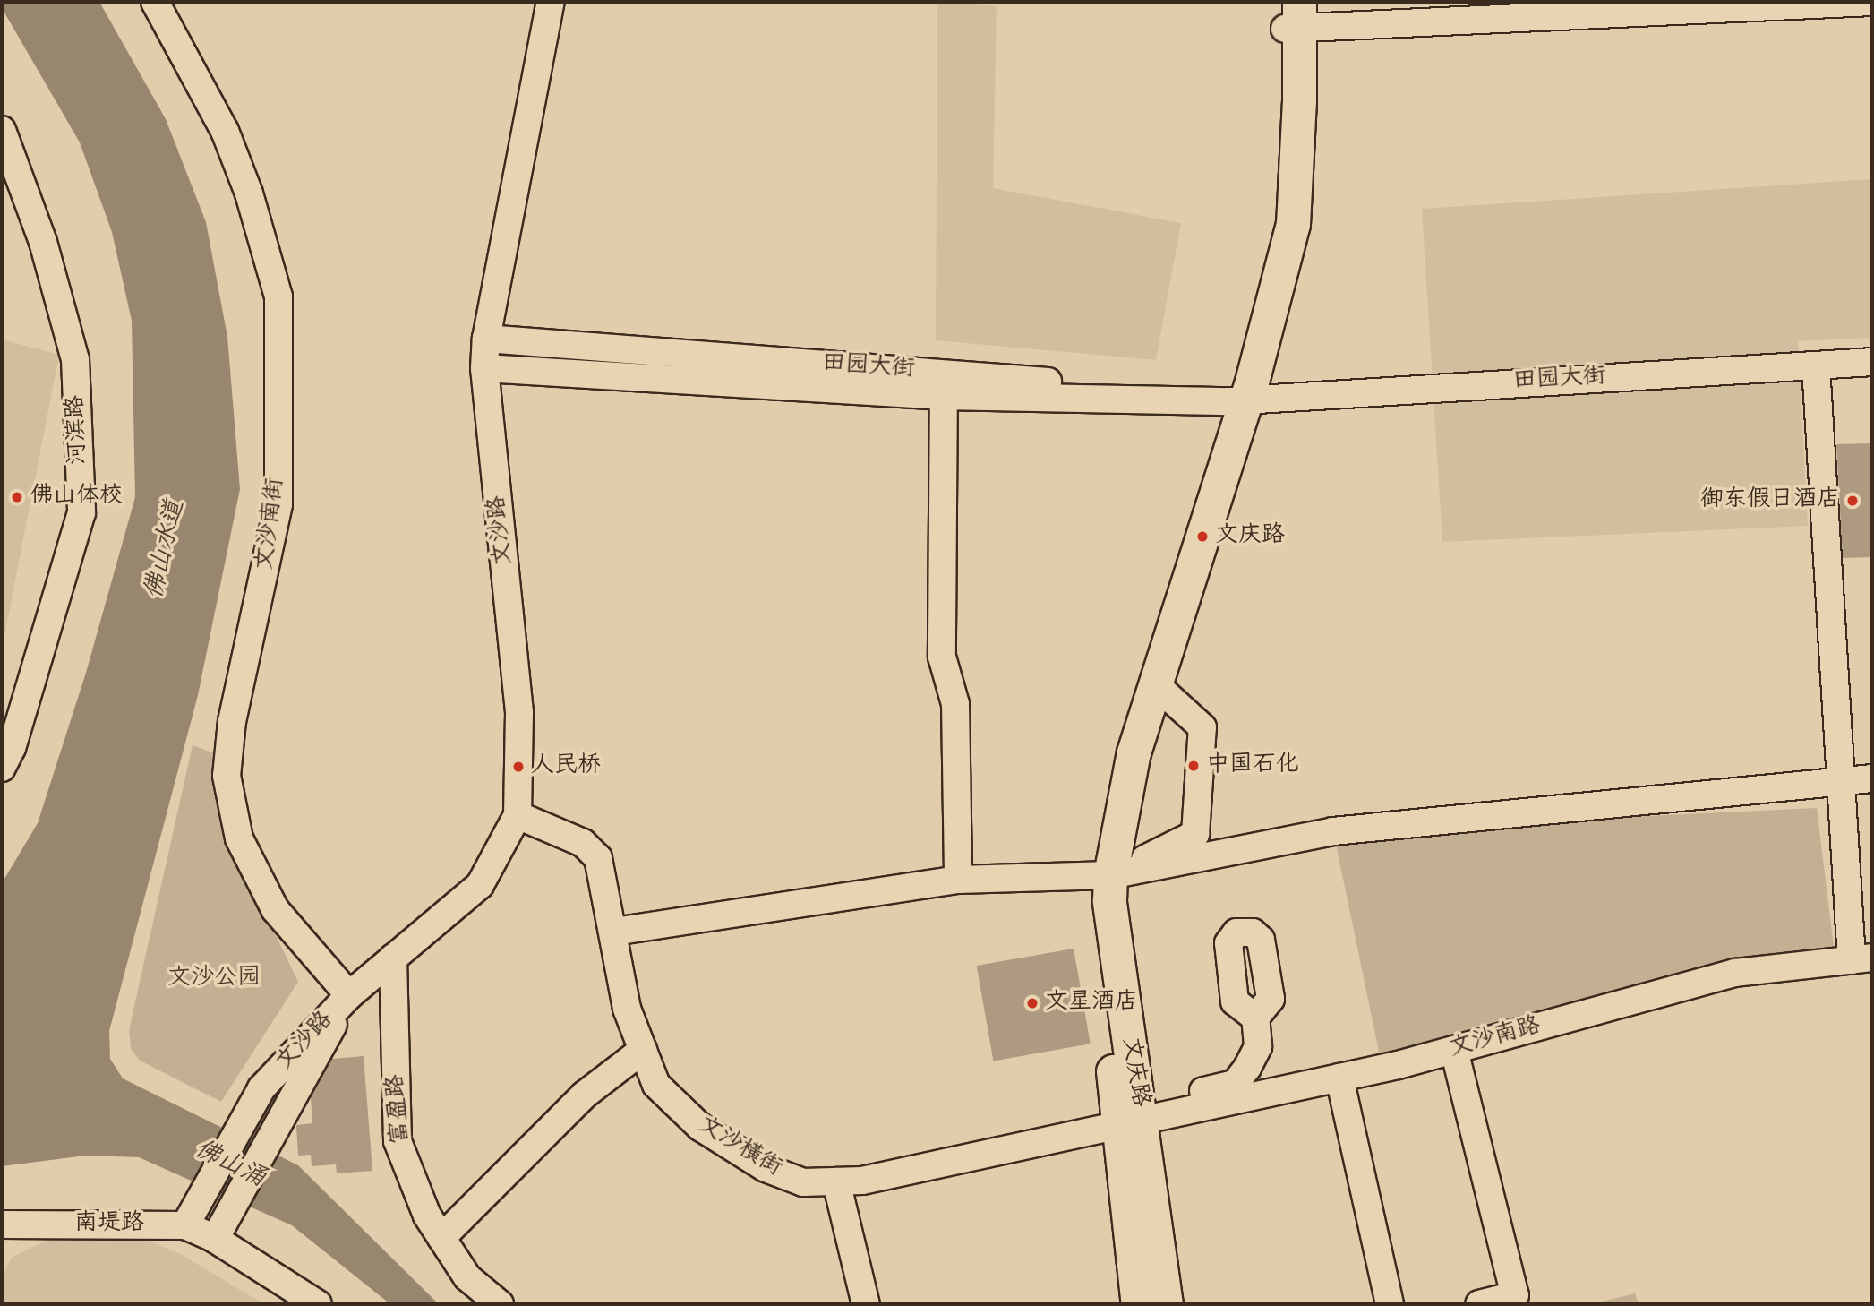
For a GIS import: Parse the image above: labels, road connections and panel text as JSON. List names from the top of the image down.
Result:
{
  "streets": {
    "main road": ["文庆路"],
    "street": [
      "田园大街",
      "河滨路",
      "文沙南街",
      "文沙路",
      "文沙南路",
      "富盈路",
      "文沙横街",
      "南堤路"
    ]
  },
  "crossings": [
    ["田园大街", "文沙路"],
    ["田园大街", "文庆路"],
    ["文沙南街", "文沙路"],
    ["文沙路", "富盈路"],
    ["文沙路", "文沙横街"],
    ["文沙路", "南堤路"],
    ["文沙南路", "文庆路"],
    ["文沙南路", "文沙横街"],
    ["文庆路", "文沙横街"]
  ],
  "water": ["佛山水道", "佛山涌"],
  "parks": ["文沙公园"],
  "places": [
    "佛山体校",
    "御东假日酒店",
    "文庆路",
    "中国石化",
    "人民桥",
    "文星酒店"
  ]
}
